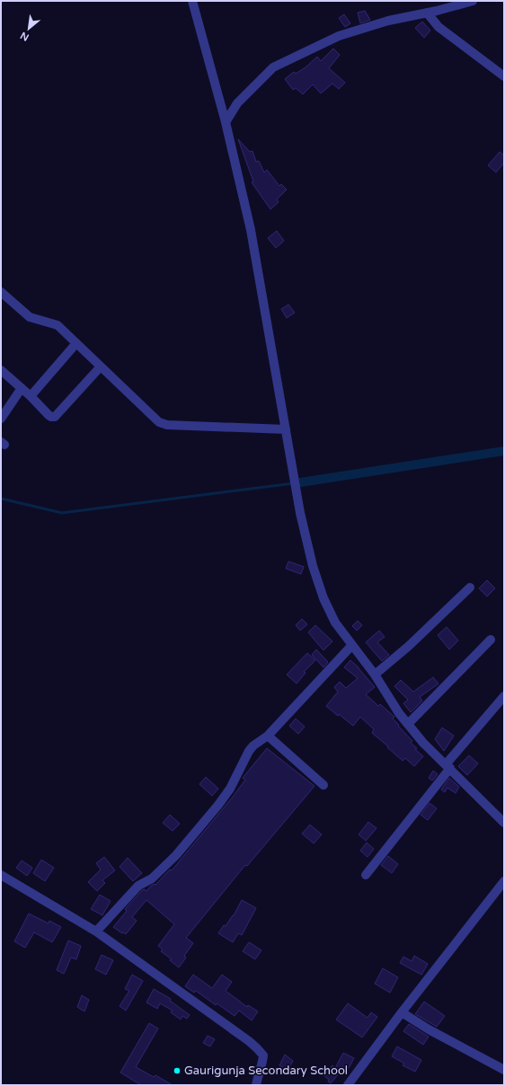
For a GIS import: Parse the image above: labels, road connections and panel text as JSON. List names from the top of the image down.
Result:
{
  "places": ["Gaurigunja Secondary School"],
  "north": "bottom left"
}
